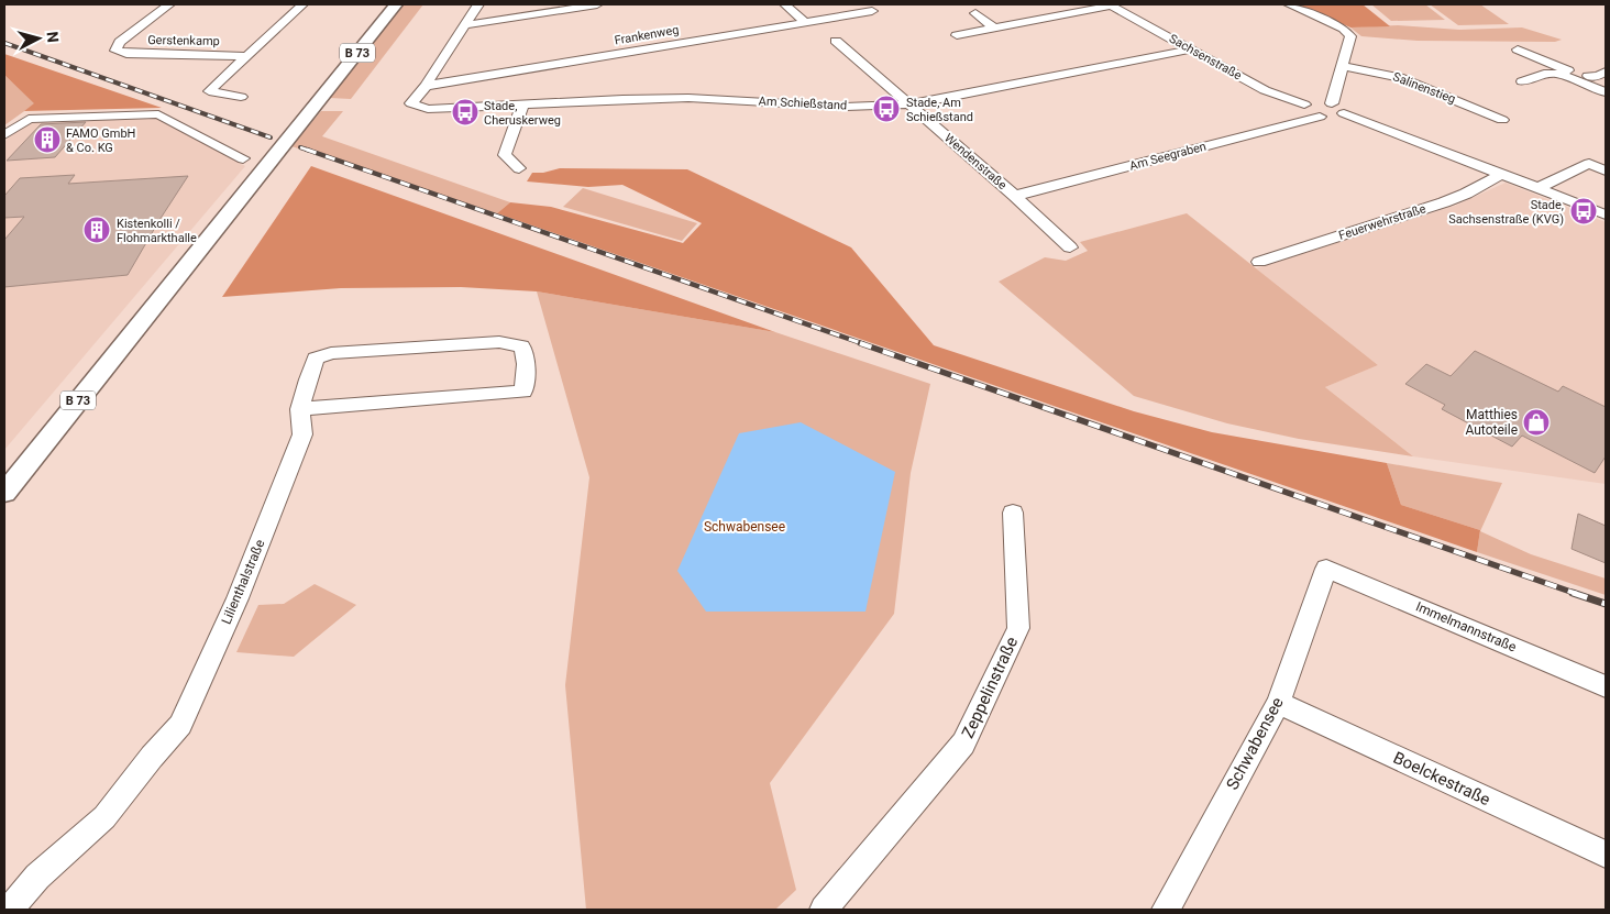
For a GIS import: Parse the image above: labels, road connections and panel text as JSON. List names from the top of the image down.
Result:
{
  "streets": {
    "main road": ["B 73"],
    "street": [
      "Frankenweg",
      "Gerstenkamp",
      "Sachsenstraße",
      "Salinenstieg",
      "Am Schießstand",
      "Am Seegraben",
      "Wendenstraße",
      "Feuerwehrstraße",
      "Lilienthalstraße",
      "Immelmannstraße",
      "Zeppelinstraße",
      "Schwabensee",
      "Boelckestraße"
    ]
  },
  "crossings": [
    ["Frankenweg", "Am Schießstand"],
    ["Sachsenstraße", "Am Schießstand"],
    ["Am Schießstand", "Wendenstraße"],
    ["Am Seegraben", "Wendenstraße"],
    ["Immelmannstraße", "Schwabensee"],
    ["Schwabensee", "Boelckestraße"]
  ],
  "parks": ["Schwabensee"],
  "places": {
    "bus stop": ["Stade, Am Schießstand", "Stade, Cheruskerweg", "Stade, Sachsenstraße (KVG)"],
    "building": ["FAMO GmbH & Co. KG", "Kistenkolli / Flohmarkthalle"],
    "shop": ["Matthies Autoteile"]
  },
  "north": "right"
}
